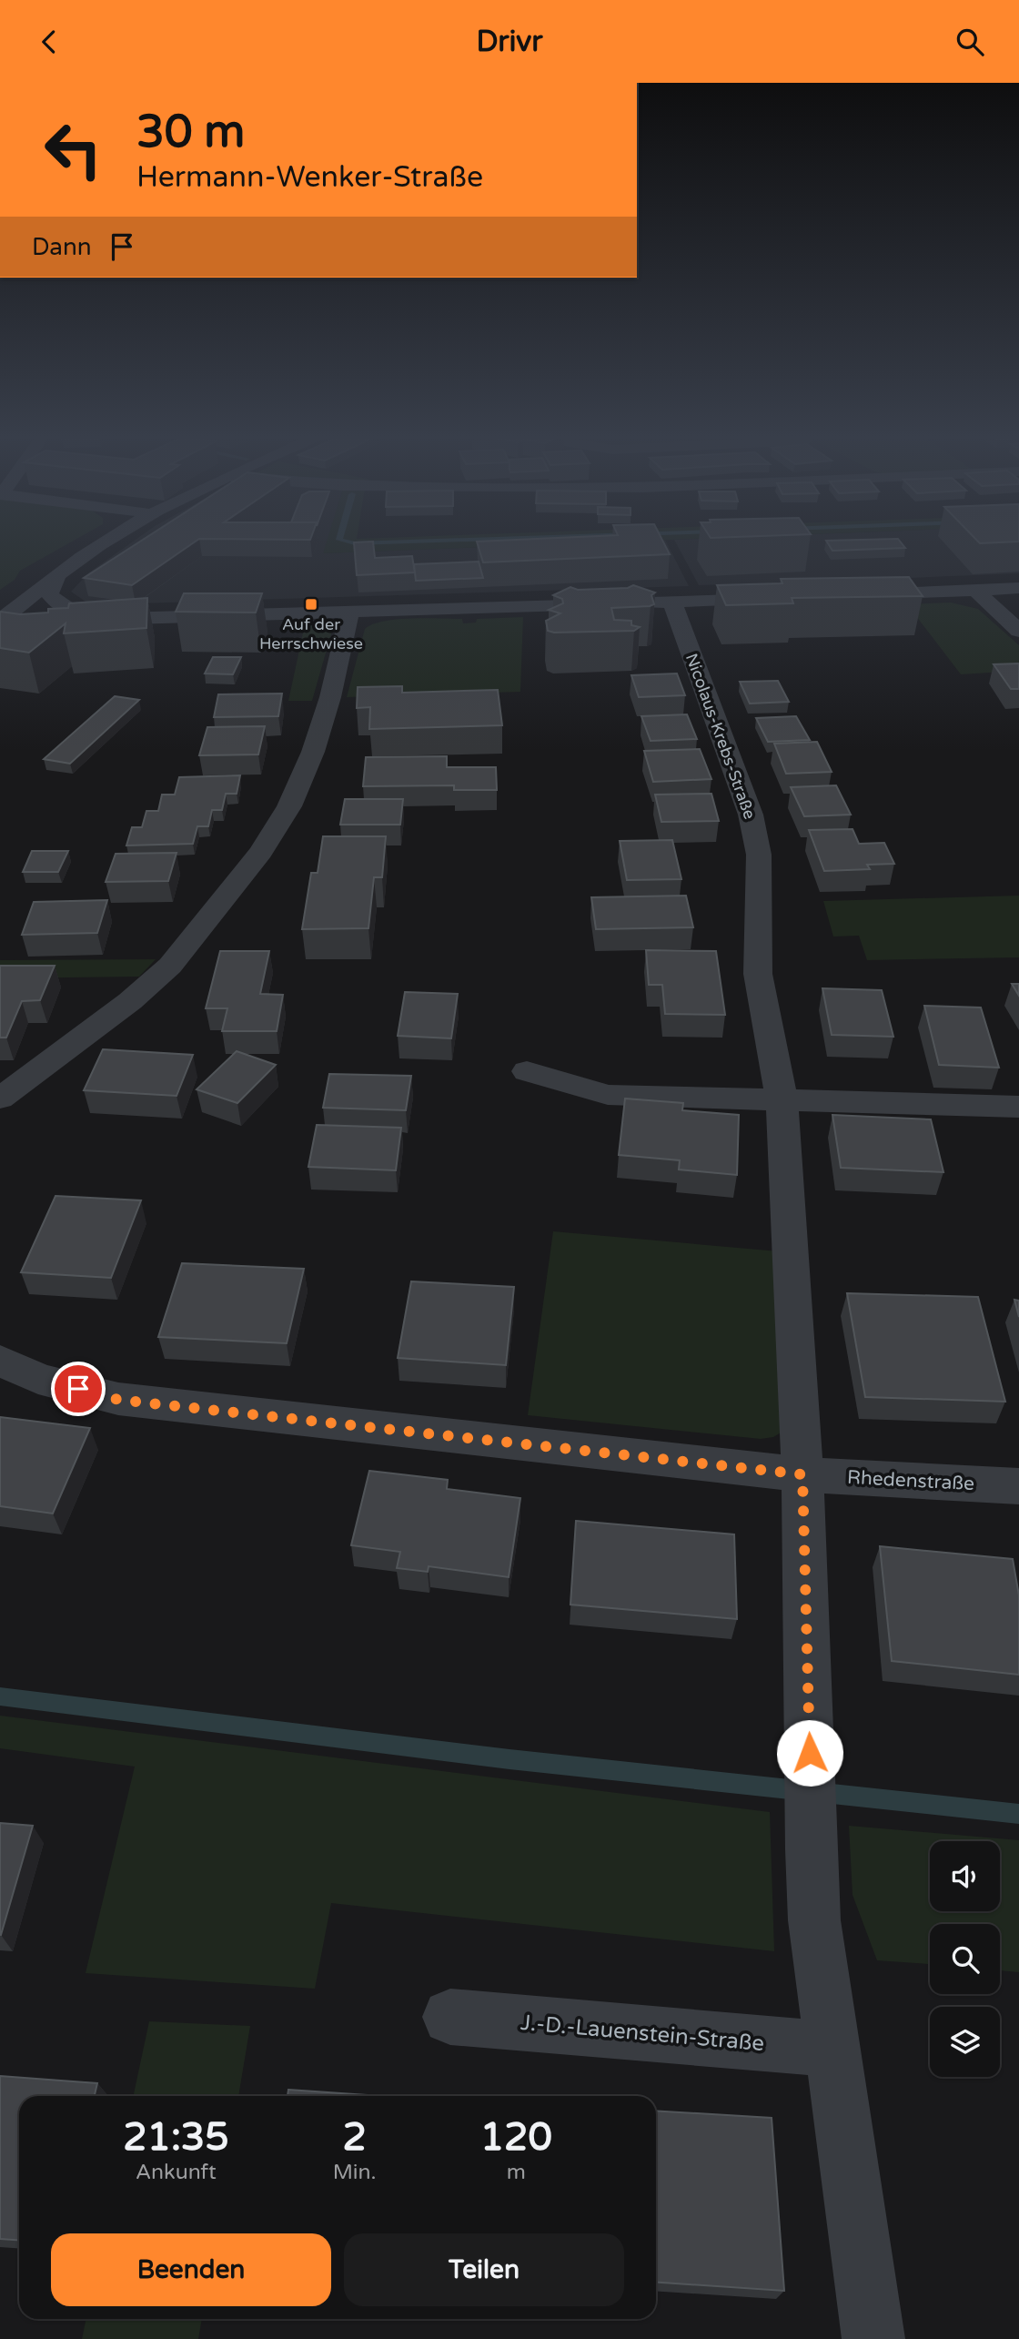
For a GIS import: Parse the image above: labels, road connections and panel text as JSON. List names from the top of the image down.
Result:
{
  "streets": {
    "street": ["Nicolaus-Krebs-Straße", "Rhedenstraße", "J.-D.-Lauenstein-Straße"]
  },
  "crossings": [
    ["Nicolaus-Krebs-Straße", "Rhedenstraße"]
  ],
  "places": {
    "transit": ["Auf der Herrschwiese"]
  },
  "page": {
    "header": "Drivr",
    "turn": ["30 m", "Hermann-Wenker-Straße"],
    "then": "Dann",
    "eta": [
      "21:35",
      "Ankunft",
      "2",
      "Min.",
      "120",
      "m"
    ],
    "buttons": ["Beenden", "Teilen"]
  }
}
